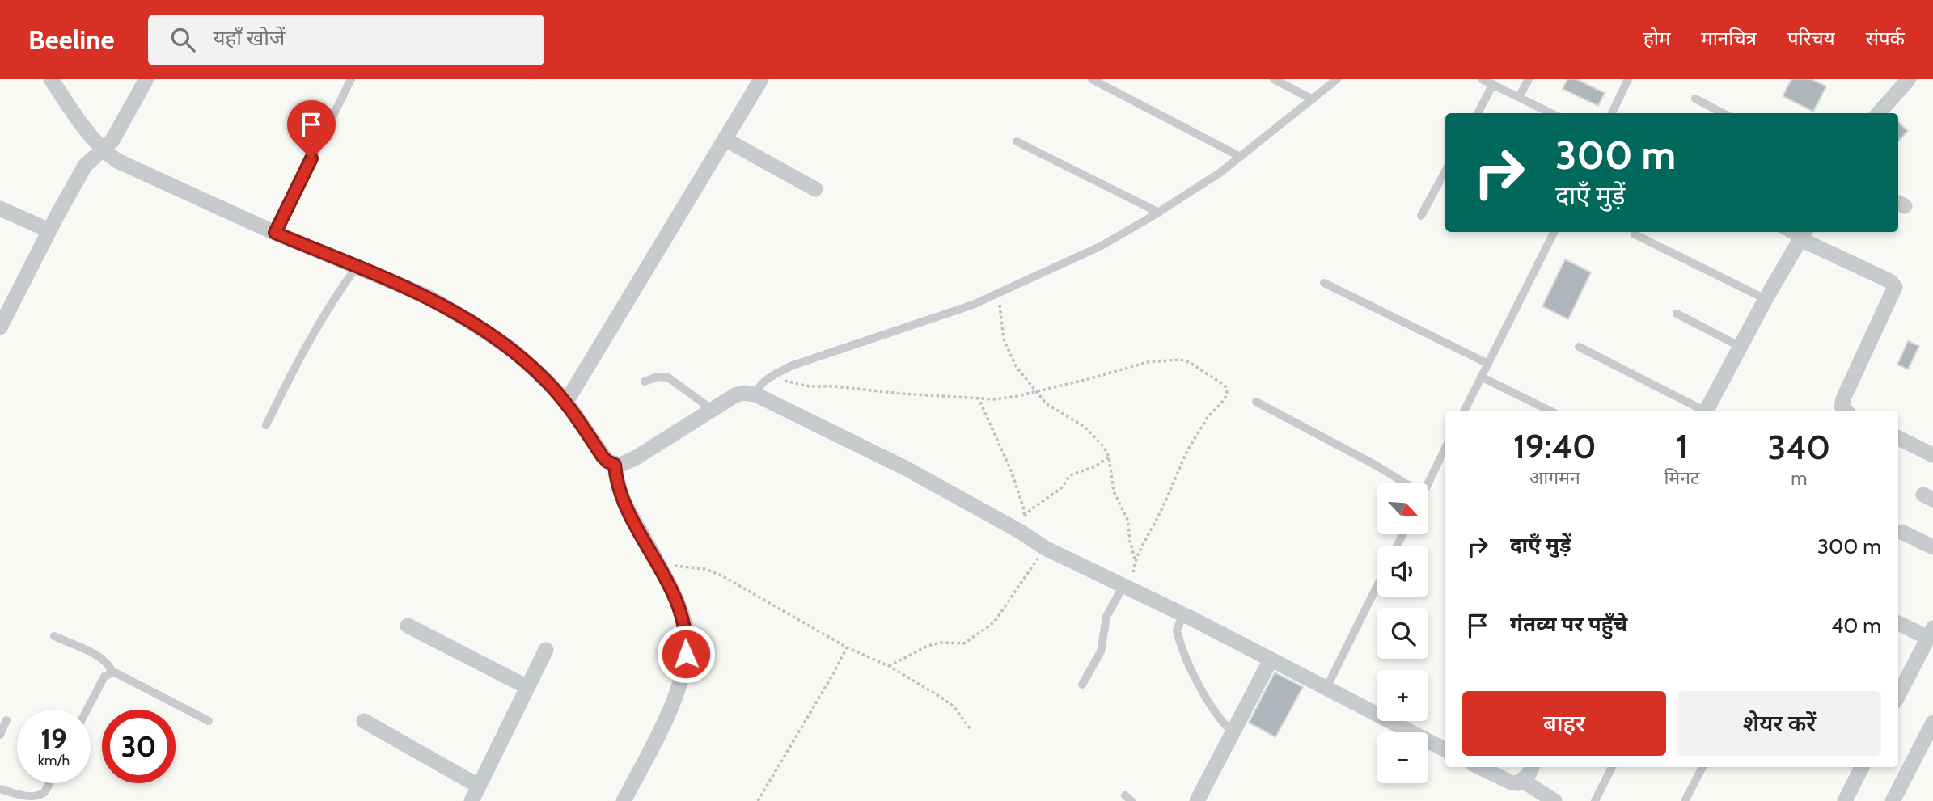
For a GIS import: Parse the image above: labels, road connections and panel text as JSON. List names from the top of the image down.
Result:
{
  "north": "bottom right",
  "page": {
    "header": "Beeline",
    "search": "यहाँ खोजें",
    "nav": [
      "होम",
      "मानचित्र",
      "परिचय",
      "संपर्क"
    ],
    "turn": ["300 m", "दाएँ मुड़ें"],
    "eta": [
      "19:40",
      "आगमन",
      "1",
      "मिनट",
      "340",
      "m"
    ],
    "map_buttons": ["+", "−"],
    "list": [
      {
        "name": "दाएँ मुड़ें",
        "value": "300 m"
      },
      {
        "name": "गंतव्य पर पहुँचे",
        "value": "40 m"
      }
    ],
    "buttons": ["बाहर", "शेयर करें"],
    "speed": "19 km/h",
    "limit": "30"
  }
}
